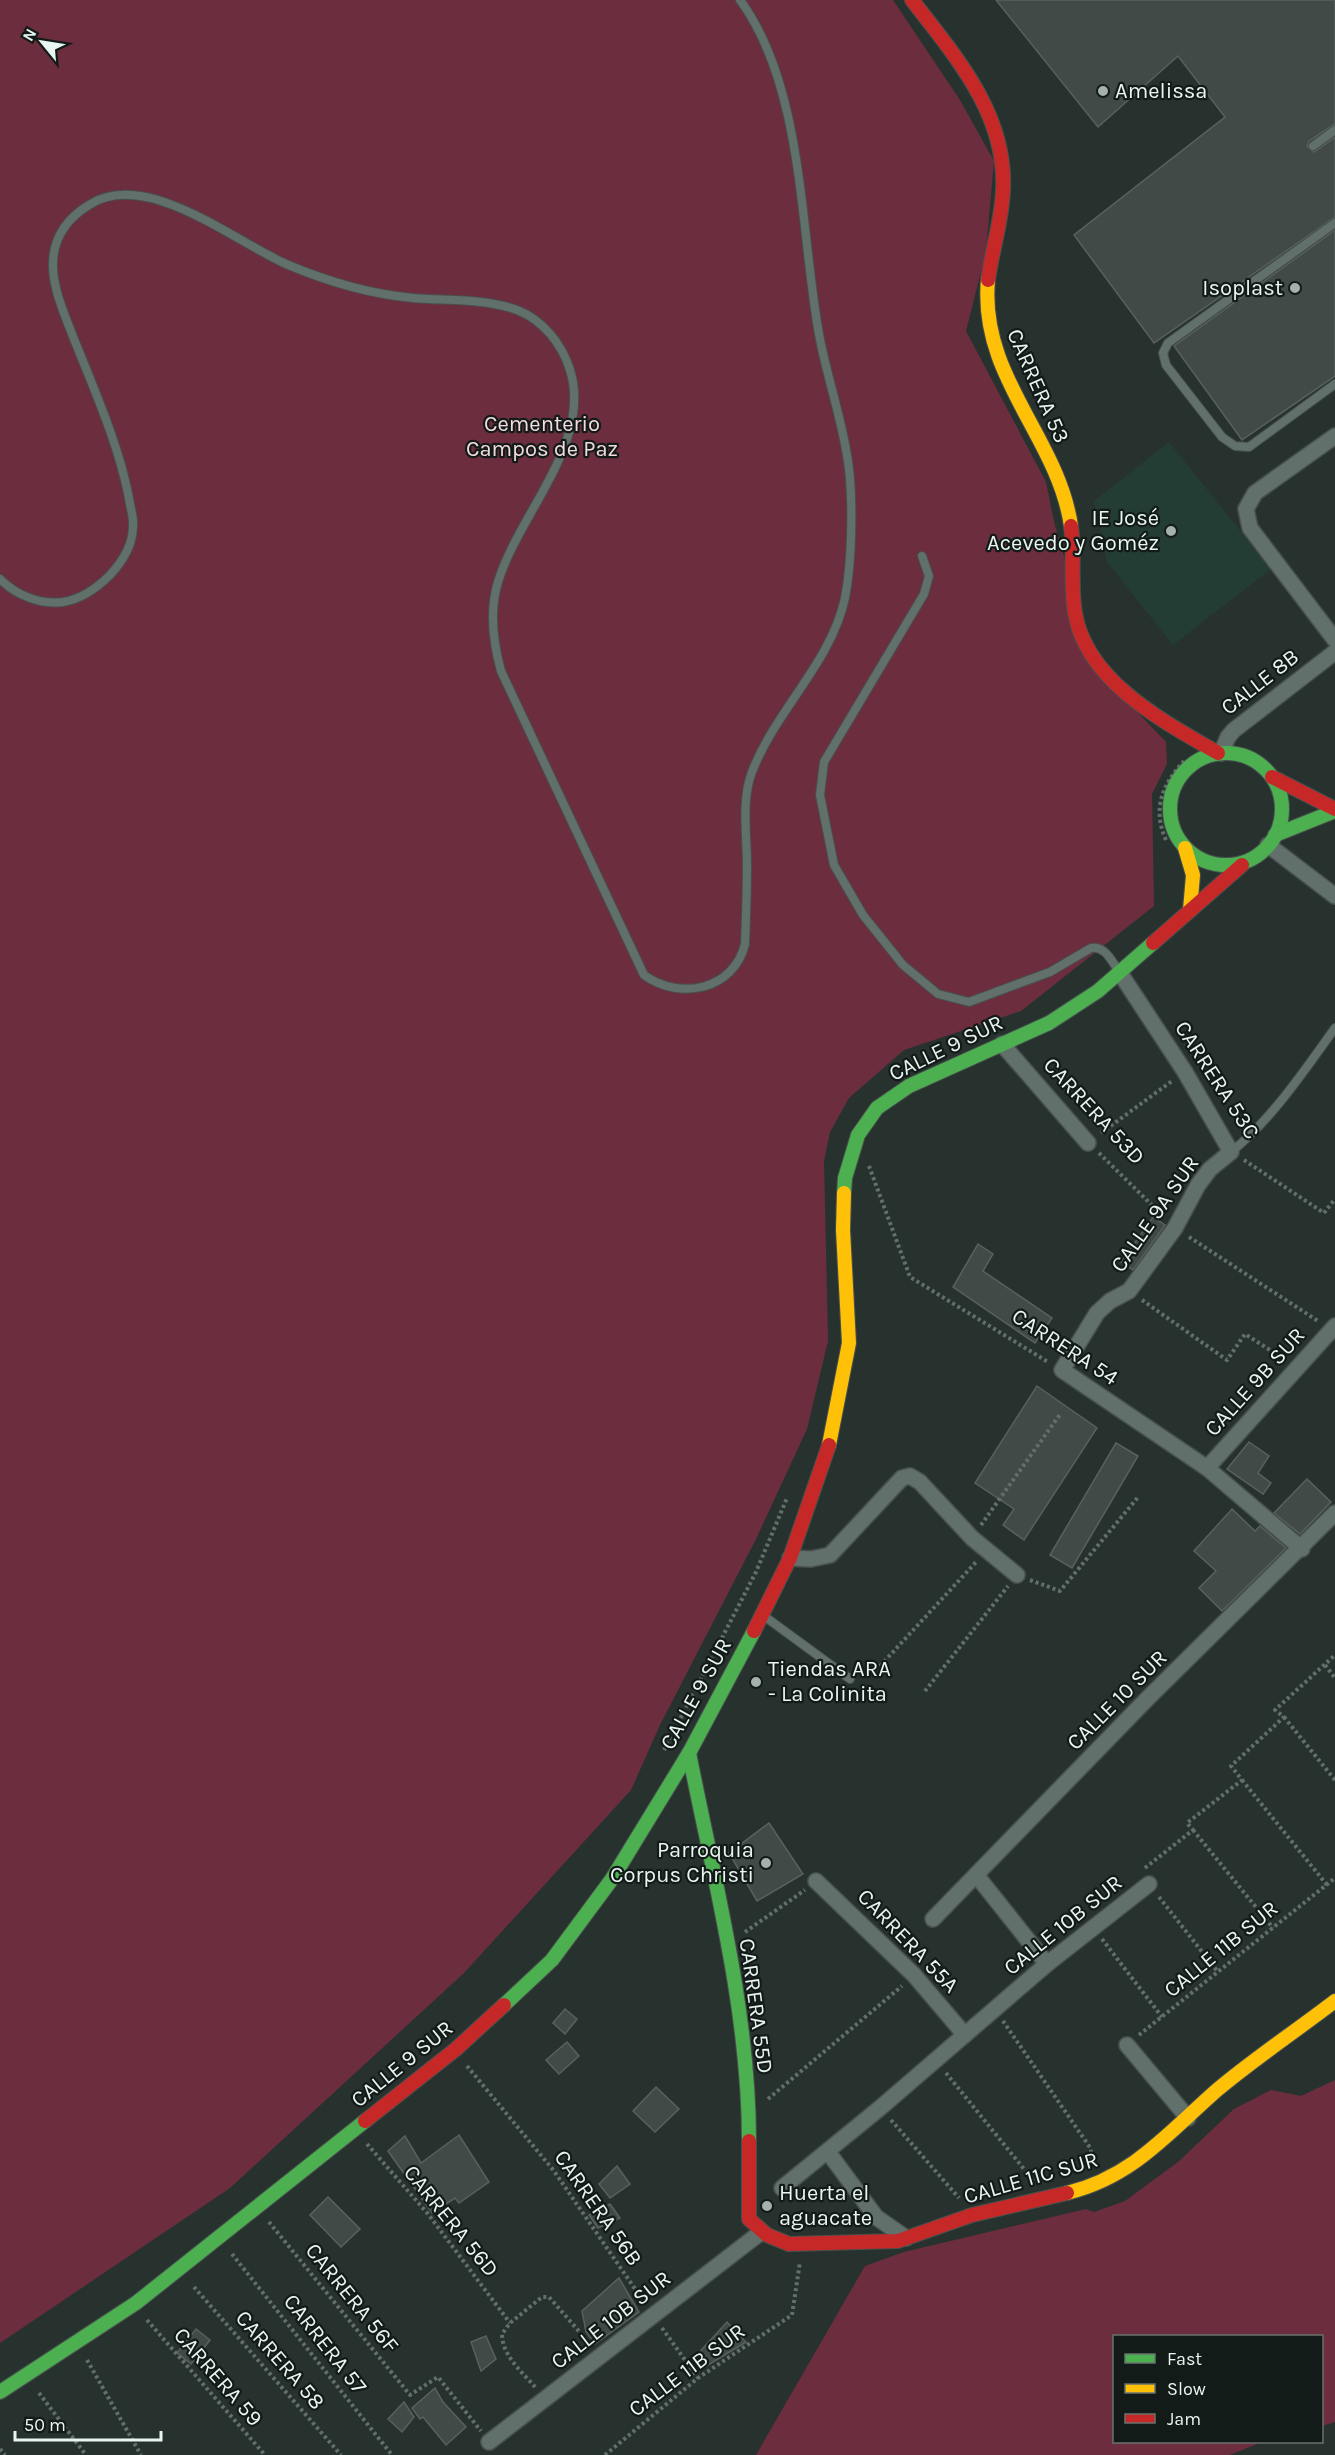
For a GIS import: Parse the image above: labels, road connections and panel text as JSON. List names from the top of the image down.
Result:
{
  "streets": {
    "main road": [
      "CARRERA 53",
      "CALLE 9 SUR",
      "CARRERA 55D",
      "CALLE 11C SUR"
    ],
    "street": [
      "CALLE 8B",
      "CARRERA 53C",
      "CARRERA 53D",
      "CALLE 9A SUR",
      "CARRERA 54",
      "CALLE 9B SUR",
      "CALLE 10 SUR",
      "CALLE 10B SUR",
      "CARRERA 55A"
    ],
    "path": [
      "CALLE 11B SUR",
      "CARRERA 56B",
      "CARRERA 56D",
      "CARRERA 56F",
      "CARRERA 57",
      "CARRERA 58",
      "CARRERA 59"
    ]
  },
  "crossings": [
    ["CARRERA 53", "CALLE 8B"],
    ["CARRERA 53", "CALLE 9 SUR"],
    ["CALLE 8B", "CALLE 9 SUR"],
    ["CALLE 9 SUR", "CARRERA 53C"],
    ["CALLE 9 SUR", "CARRERA 53D"],
    ["CALLE 9 SUR", "CARRERA 55D"],
    ["CARRERA 53C", "CALLE 9A SUR"],
    ["CARRERA 53D", "CALLE 9A SUR"],
    ["CARRERA 53D", "CALLE 9B SUR"],
    ["CALLE 9A SUR", "CARRERA 54"],
    ["CARRERA 54", "CALLE 9B SUR"],
    ["CARRERA 54", "CALLE 10 SUR"],
    ["CALLE 10B SUR", "CARRERA 55A"],
    ["CALLE 10B SUR", "CARRERA 55D"],
    ["CALLE 10B SUR", "CARRERA 56B"],
    ["CALLE 10B SUR", "CARRERA 56F"],
    ["CALLE 11B SUR", "CALLE 11C SUR"],
    ["CALLE 11B SUR", "CARRERA 56B"]
  ],
  "parks": ["Cementerio Campos de Paz"],
  "places": [
    "Amelissa",
    "Isoplast",
    "IE José Acevedo y Goméz",
    "Tiendas ARA - La Colinita",
    "Parroquia Corpus Christi",
    "Huerta el aguacate"
  ],
  "legend": ["Fast", "Slow", "Jam"],
  "scale_bar": "50 m",
  "north": "top left"
}
